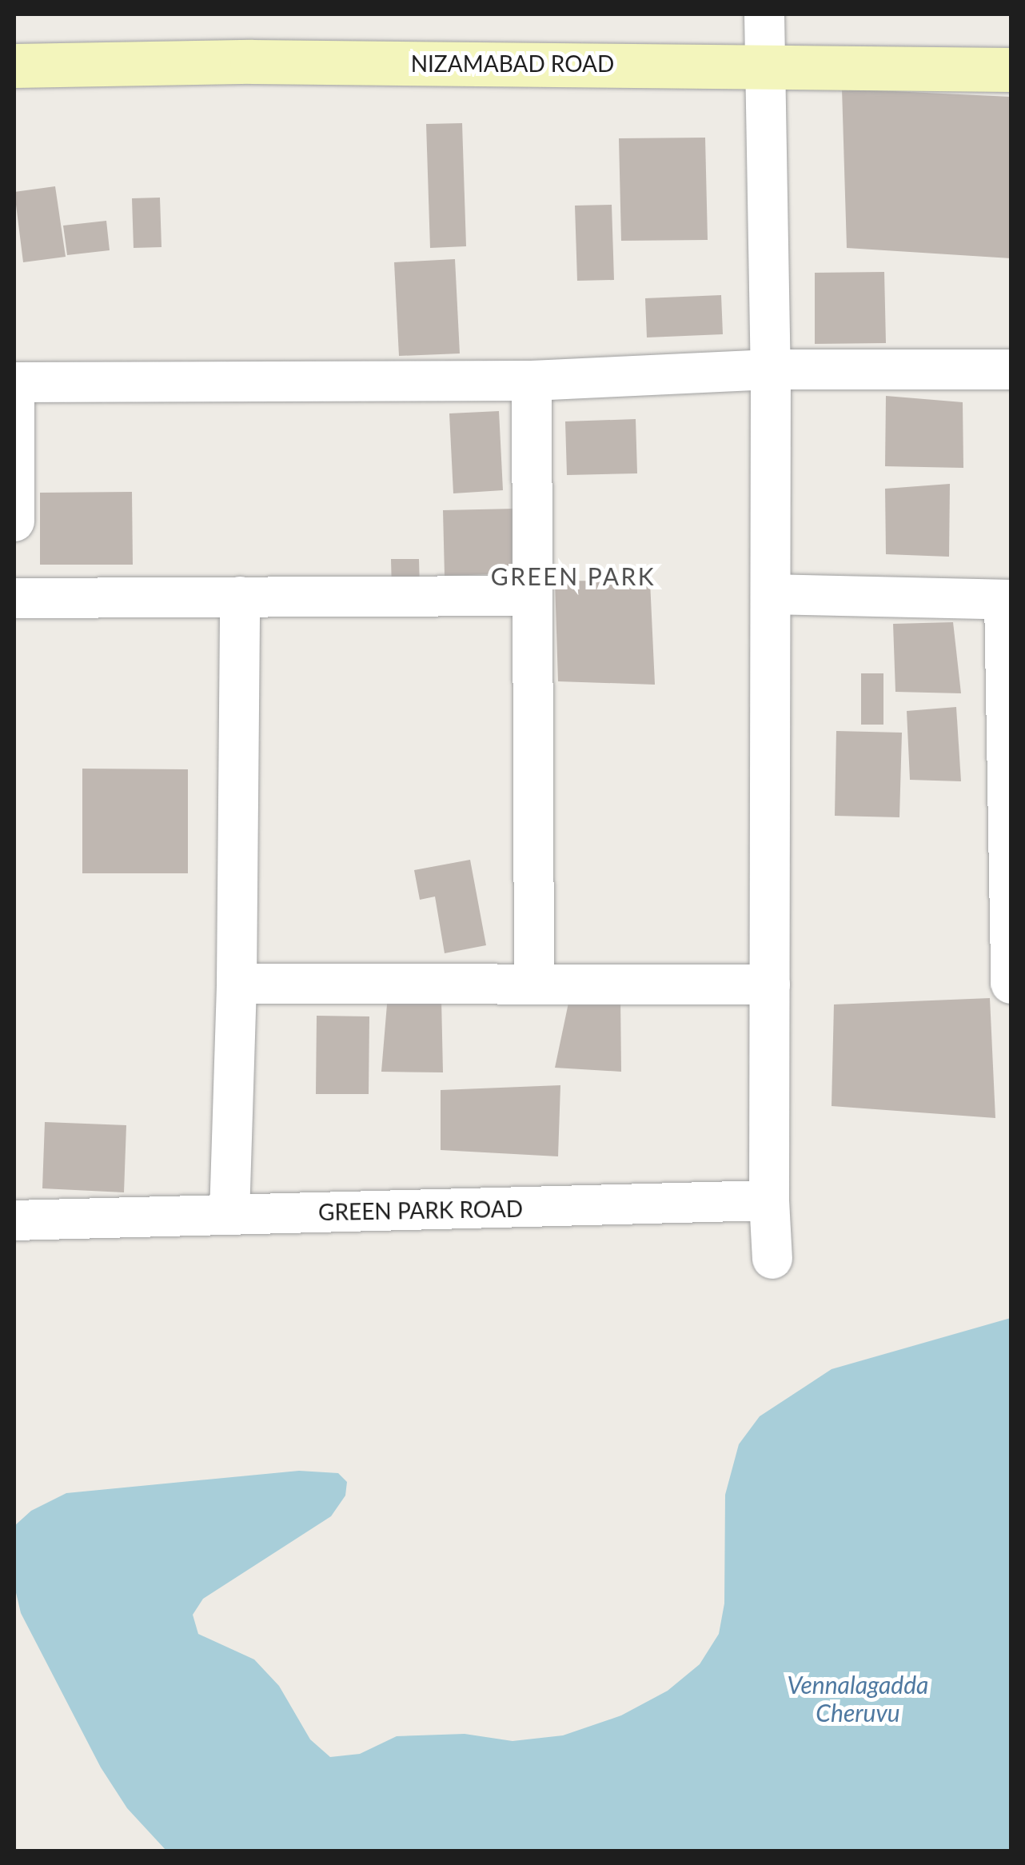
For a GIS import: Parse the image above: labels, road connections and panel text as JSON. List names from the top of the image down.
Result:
{
  "streets": {
    "main road": ["NIZAMABAD ROAD"],
    "street": ["GREEN PARK ROAD"]
  },
  "districts": ["GREEN PARK"],
  "water": ["Vennalagadda Cheruvu"]
}
